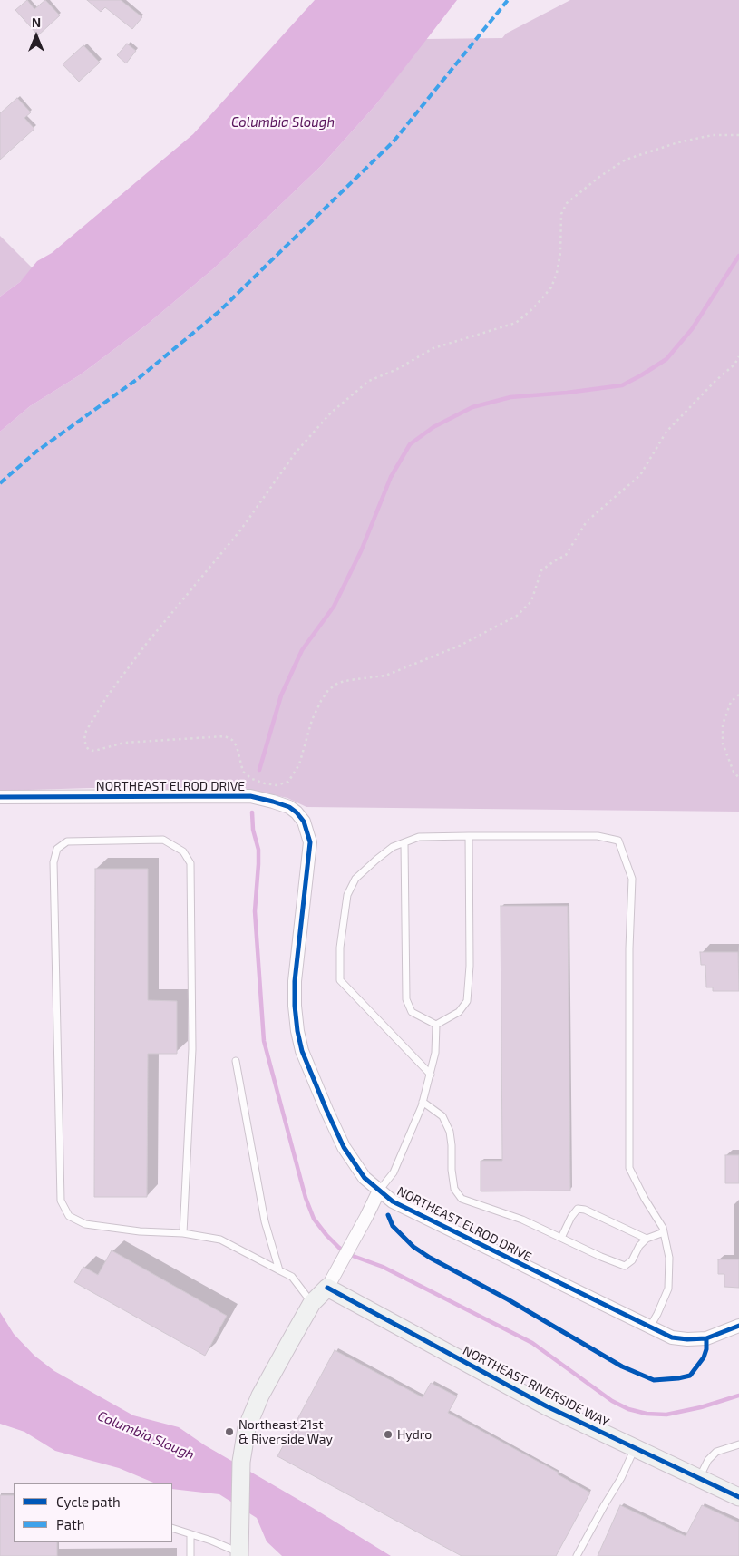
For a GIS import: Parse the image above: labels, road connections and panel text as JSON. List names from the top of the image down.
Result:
{
  "streets": {
    "street": ["NORTHEAST ELROD DRIVE", "NORTHEAST RIVERSIDE WAY"]
  },
  "water": ["Columbia Slough"],
  "places": ["Northeast 21st & Riverside Way", "Hydro"],
  "legend": ["Cycle path", "Path"],
  "north": "top"
}
